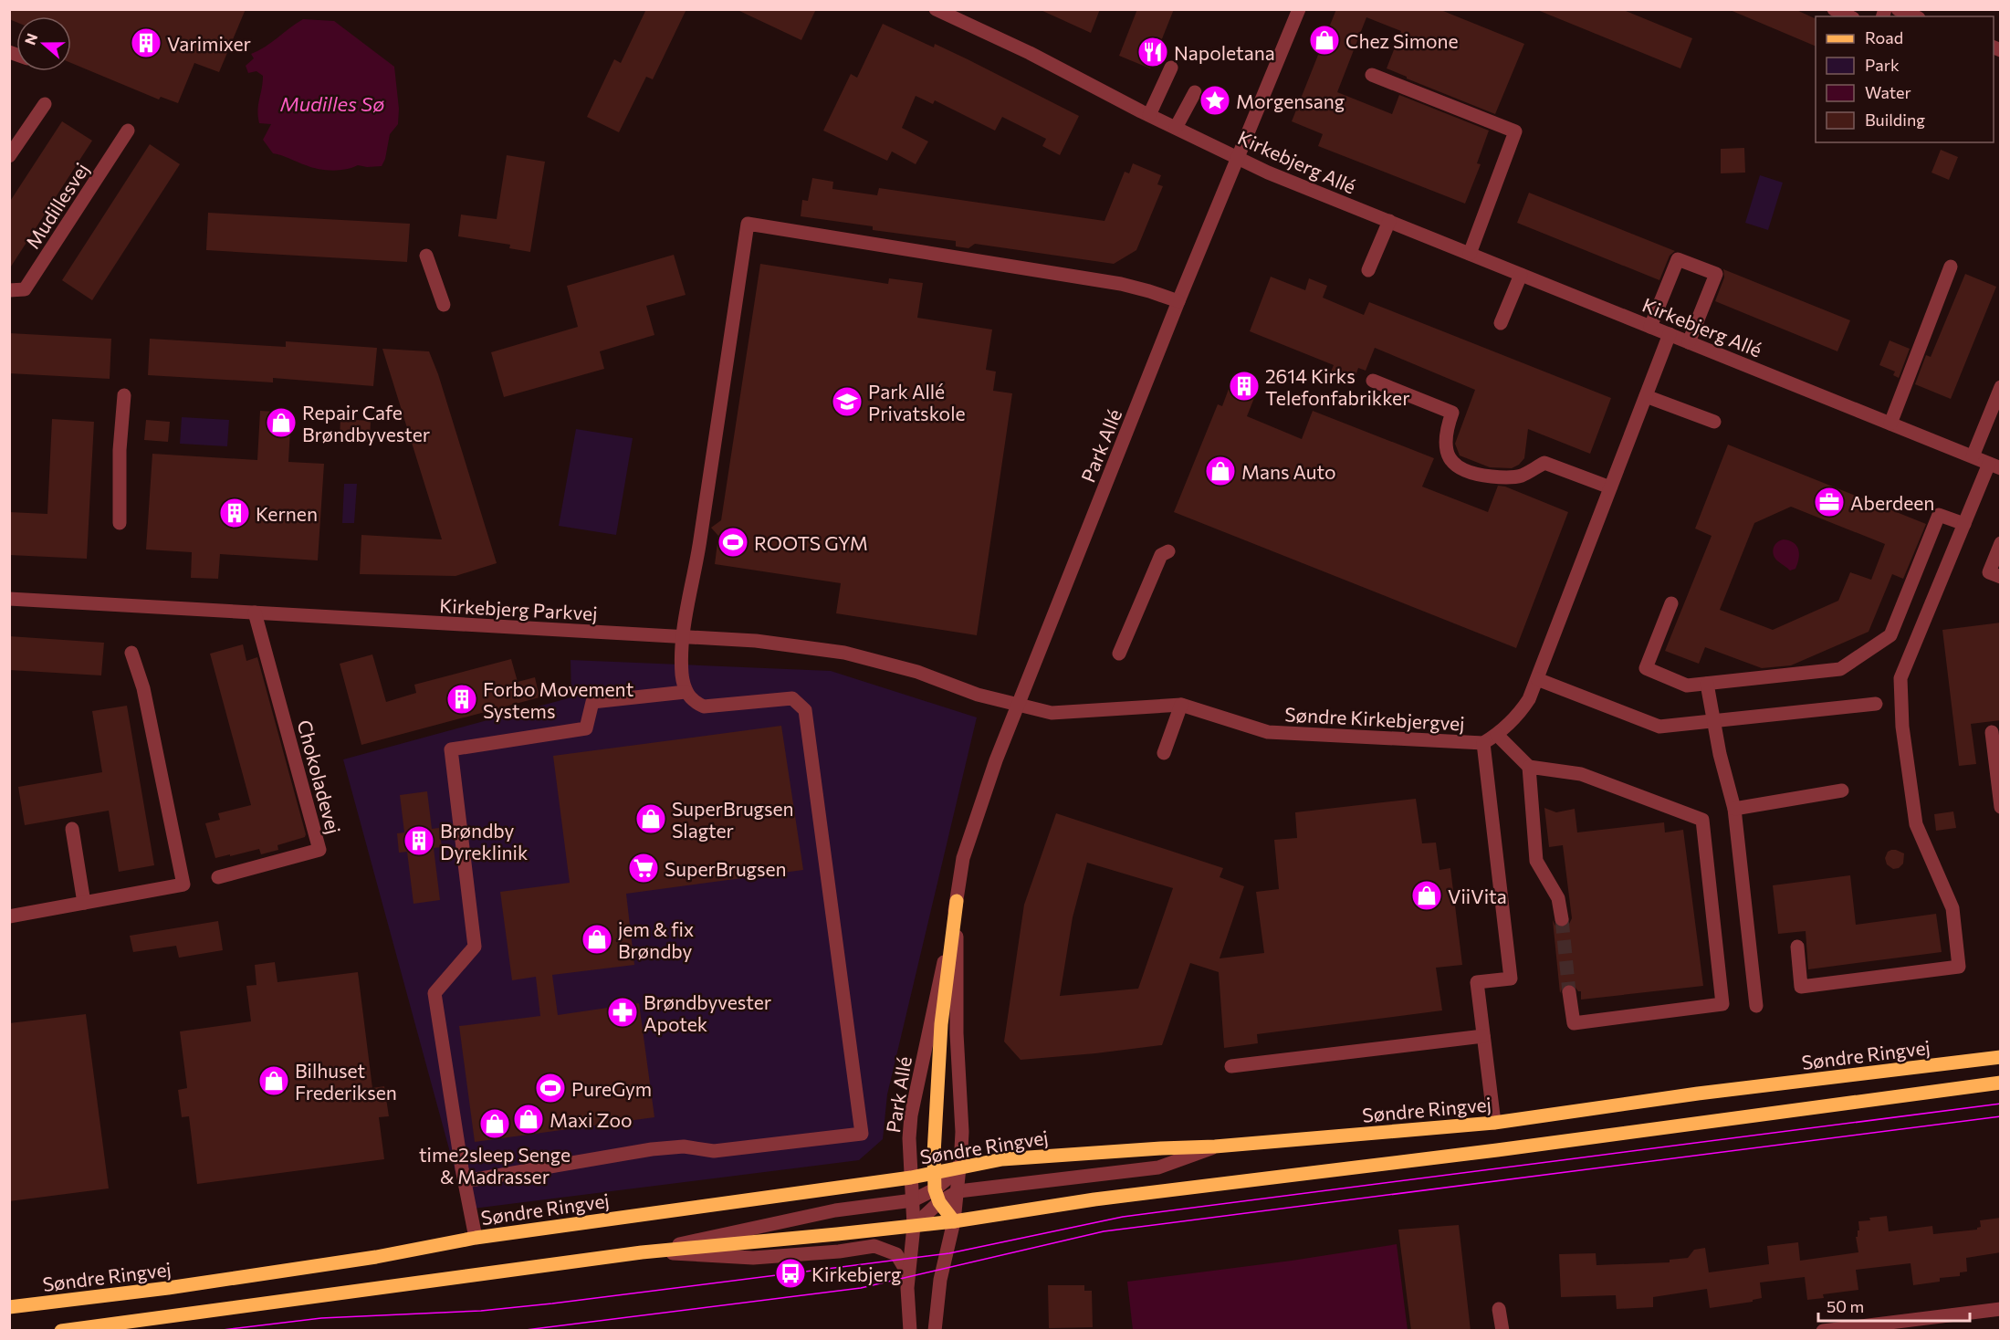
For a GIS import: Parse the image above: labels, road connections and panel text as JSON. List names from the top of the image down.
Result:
{
  "streets": {
    "main road": ["Søndre Ringvej"],
    "street": [
      "Kirkebjerg Allé",
      "Mudillesvej",
      "Park Allé",
      "Kirkebjerg Parkvej",
      "Søndre Kirkebjergvej",
      "Chokoladevej"
    ]
  },
  "crossings": [
    ["Kirkebjerg Allé", "Park Allé"],
    ["Kirkebjerg Allé", "Søndre Kirkebjergvej"],
    ["Park Allé", "Kirkebjerg Parkvej"],
    ["Park Allé", "Søndre Kirkebjergvej"],
    ["Park Allé", "Søndre Ringvej"],
    ["Kirkebjerg Parkvej", "Søndre Kirkebjergvej"],
    ["Kirkebjerg Parkvej", "Chokoladevej"]
  ],
  "water": ["Mudilles Sø"],
  "places": {
    "shop": [
      "Chez Simone",
      "Repair Cafe Brøndbyvester",
      "Mans Auto",
      "SuperBrugsen Slagter",
      "ViiVita",
      "jem & fix Brøndby",
      "Bilhuset Frederiksen",
      "Maxi Zoo",
      "time2sleep Senge & Madrasser"
    ],
    "building": [
      "Varimixer",
      "2614 Kirks Telefonfabrikker",
      "Kernen",
      "Forbo Movement Systems",
      "Brøndby Dyreklinik"
    ],
    "restaurant": ["Napoletana"],
    "place": ["Morgensang"],
    "school or university": ["Park Allé Privatskole"],
    "office": ["Aberdeen"],
    "sports": ["ROOTS GYM", "PureGym"],
    "supermarket": ["SuperBrugsen"],
    "pharmacy": ["Brøndbyvester Apotek"],
    "bus stop": ["Kirkebjerg"]
  },
  "legend": [
    "Road",
    "Park",
    "Water",
    "Building"
  ],
  "scale_bar": "50 m",
  "north": "left"
}
